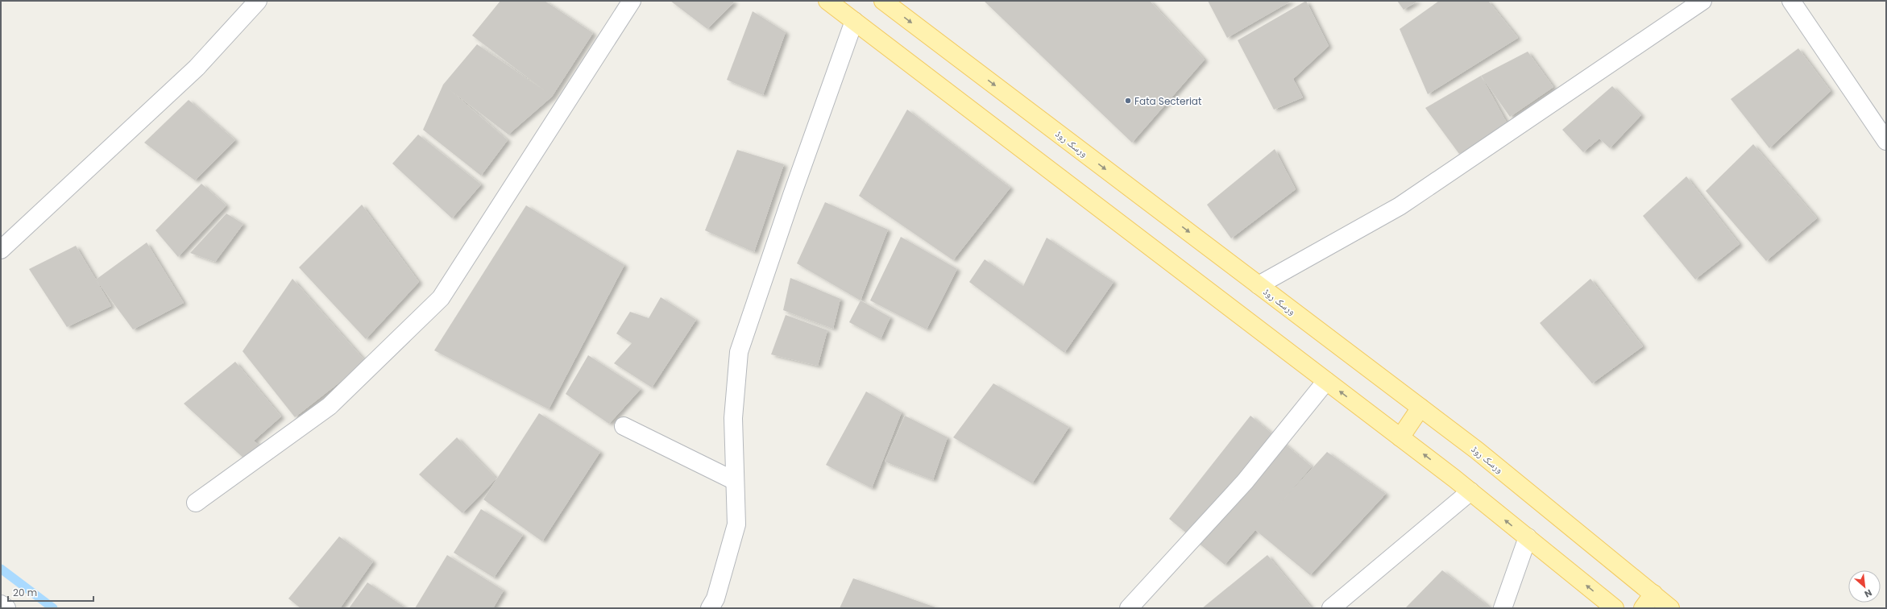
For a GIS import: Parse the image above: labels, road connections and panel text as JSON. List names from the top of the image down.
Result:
{
  "streets": {
    "main road": ["ورسک روڈ"]
  },
  "places": ["Fata Secteriat"],
  "scale_bar": "20 m",
  "north": "bottom right"
}
